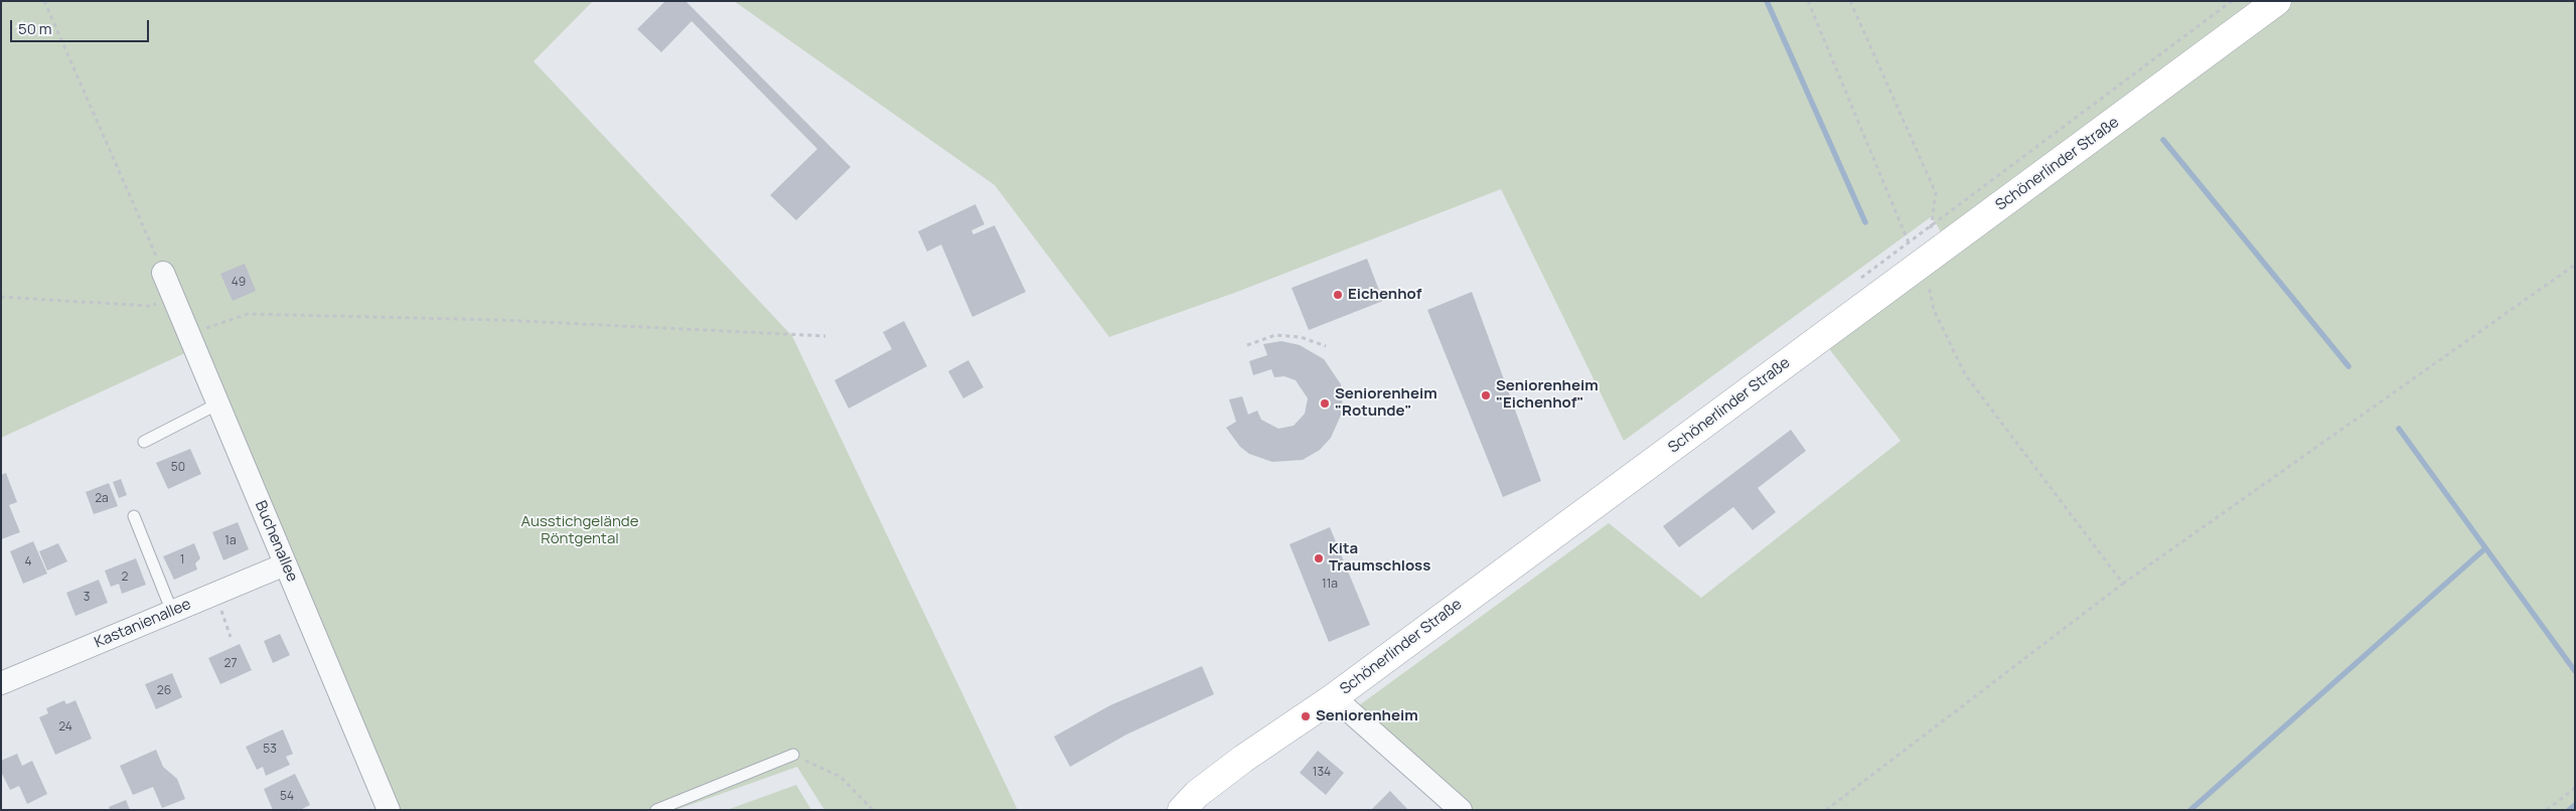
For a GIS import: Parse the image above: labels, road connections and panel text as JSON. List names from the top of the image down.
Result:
{
  "streets": {
    "street": ["Schönerlinder Straße", "Buchenallee", "Kastanienallee"]
  },
  "crossings": [
    ["Buchenallee", "Kastanienallee"]
  ],
  "parks": ["Ausstichgelände Röntgental"],
  "places": [
    "Eichenhof",
    "Seniorenheim \"Eichenhof\"",
    "Seniorenheim \"Rotunde\"",
    "Kita Traumschloss",
    "Seniorenheim"
  ],
  "house_numbers": [
    "49",
    "50",
    "2a",
    "1a",
    "1",
    "4",
    "2",
    "11a",
    "3",
    "27",
    "26",
    "24",
    "53",
    "134",
    "54"
  ],
  "scale_bar": "50 m"
}
